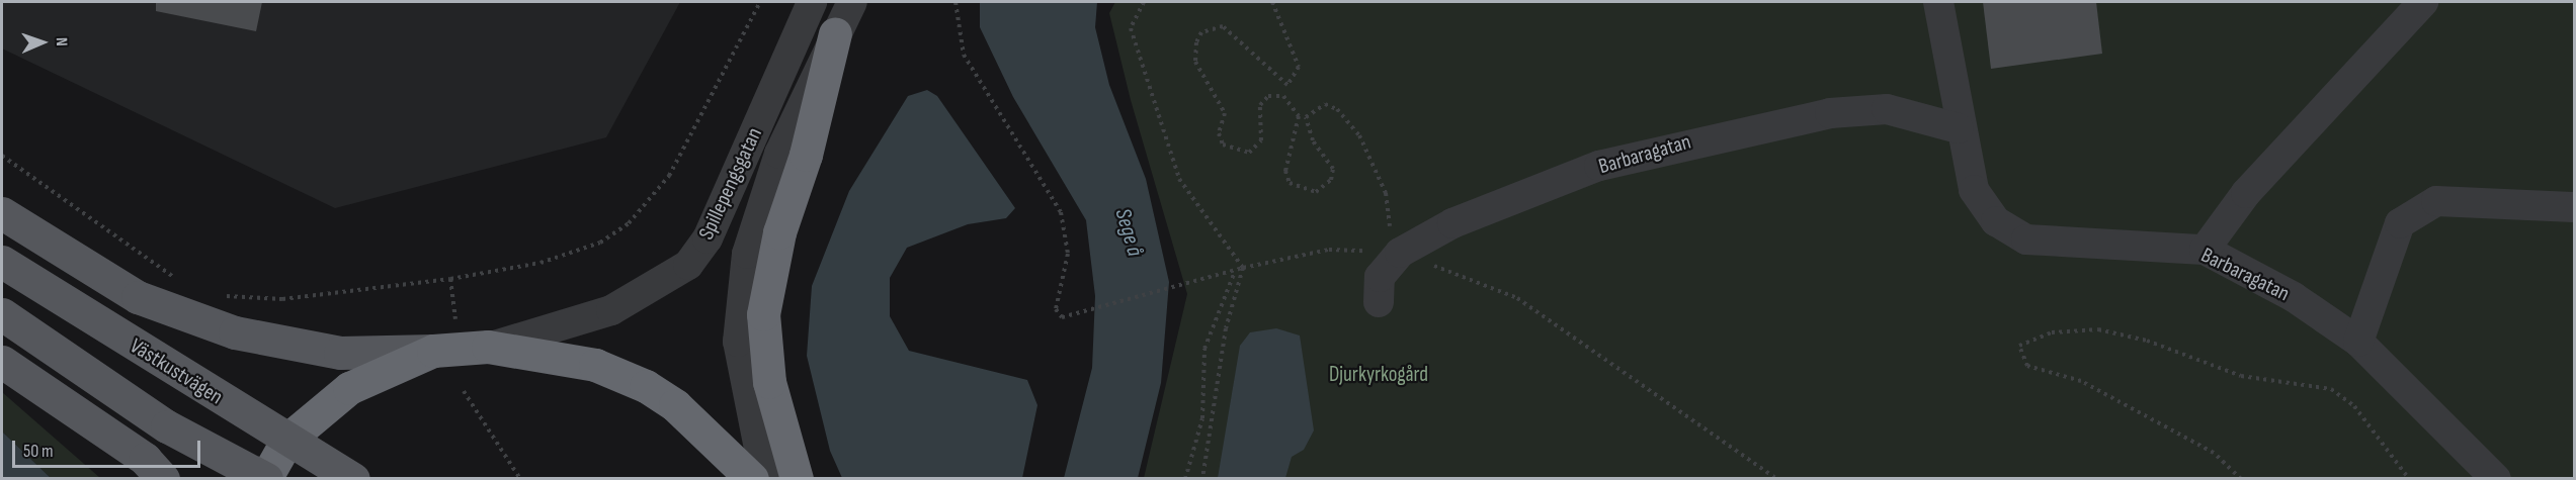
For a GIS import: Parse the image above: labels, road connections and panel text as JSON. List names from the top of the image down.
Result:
{
  "streets": {
    "main road": ["Västkustvägen"],
    "street": ["Barbaragatan", "Spillepengsgatan"]
  },
  "water": ["Sege å"],
  "parks": ["Djurkyrkogård"],
  "scale_bar": "50 m",
  "north": "right"
}
